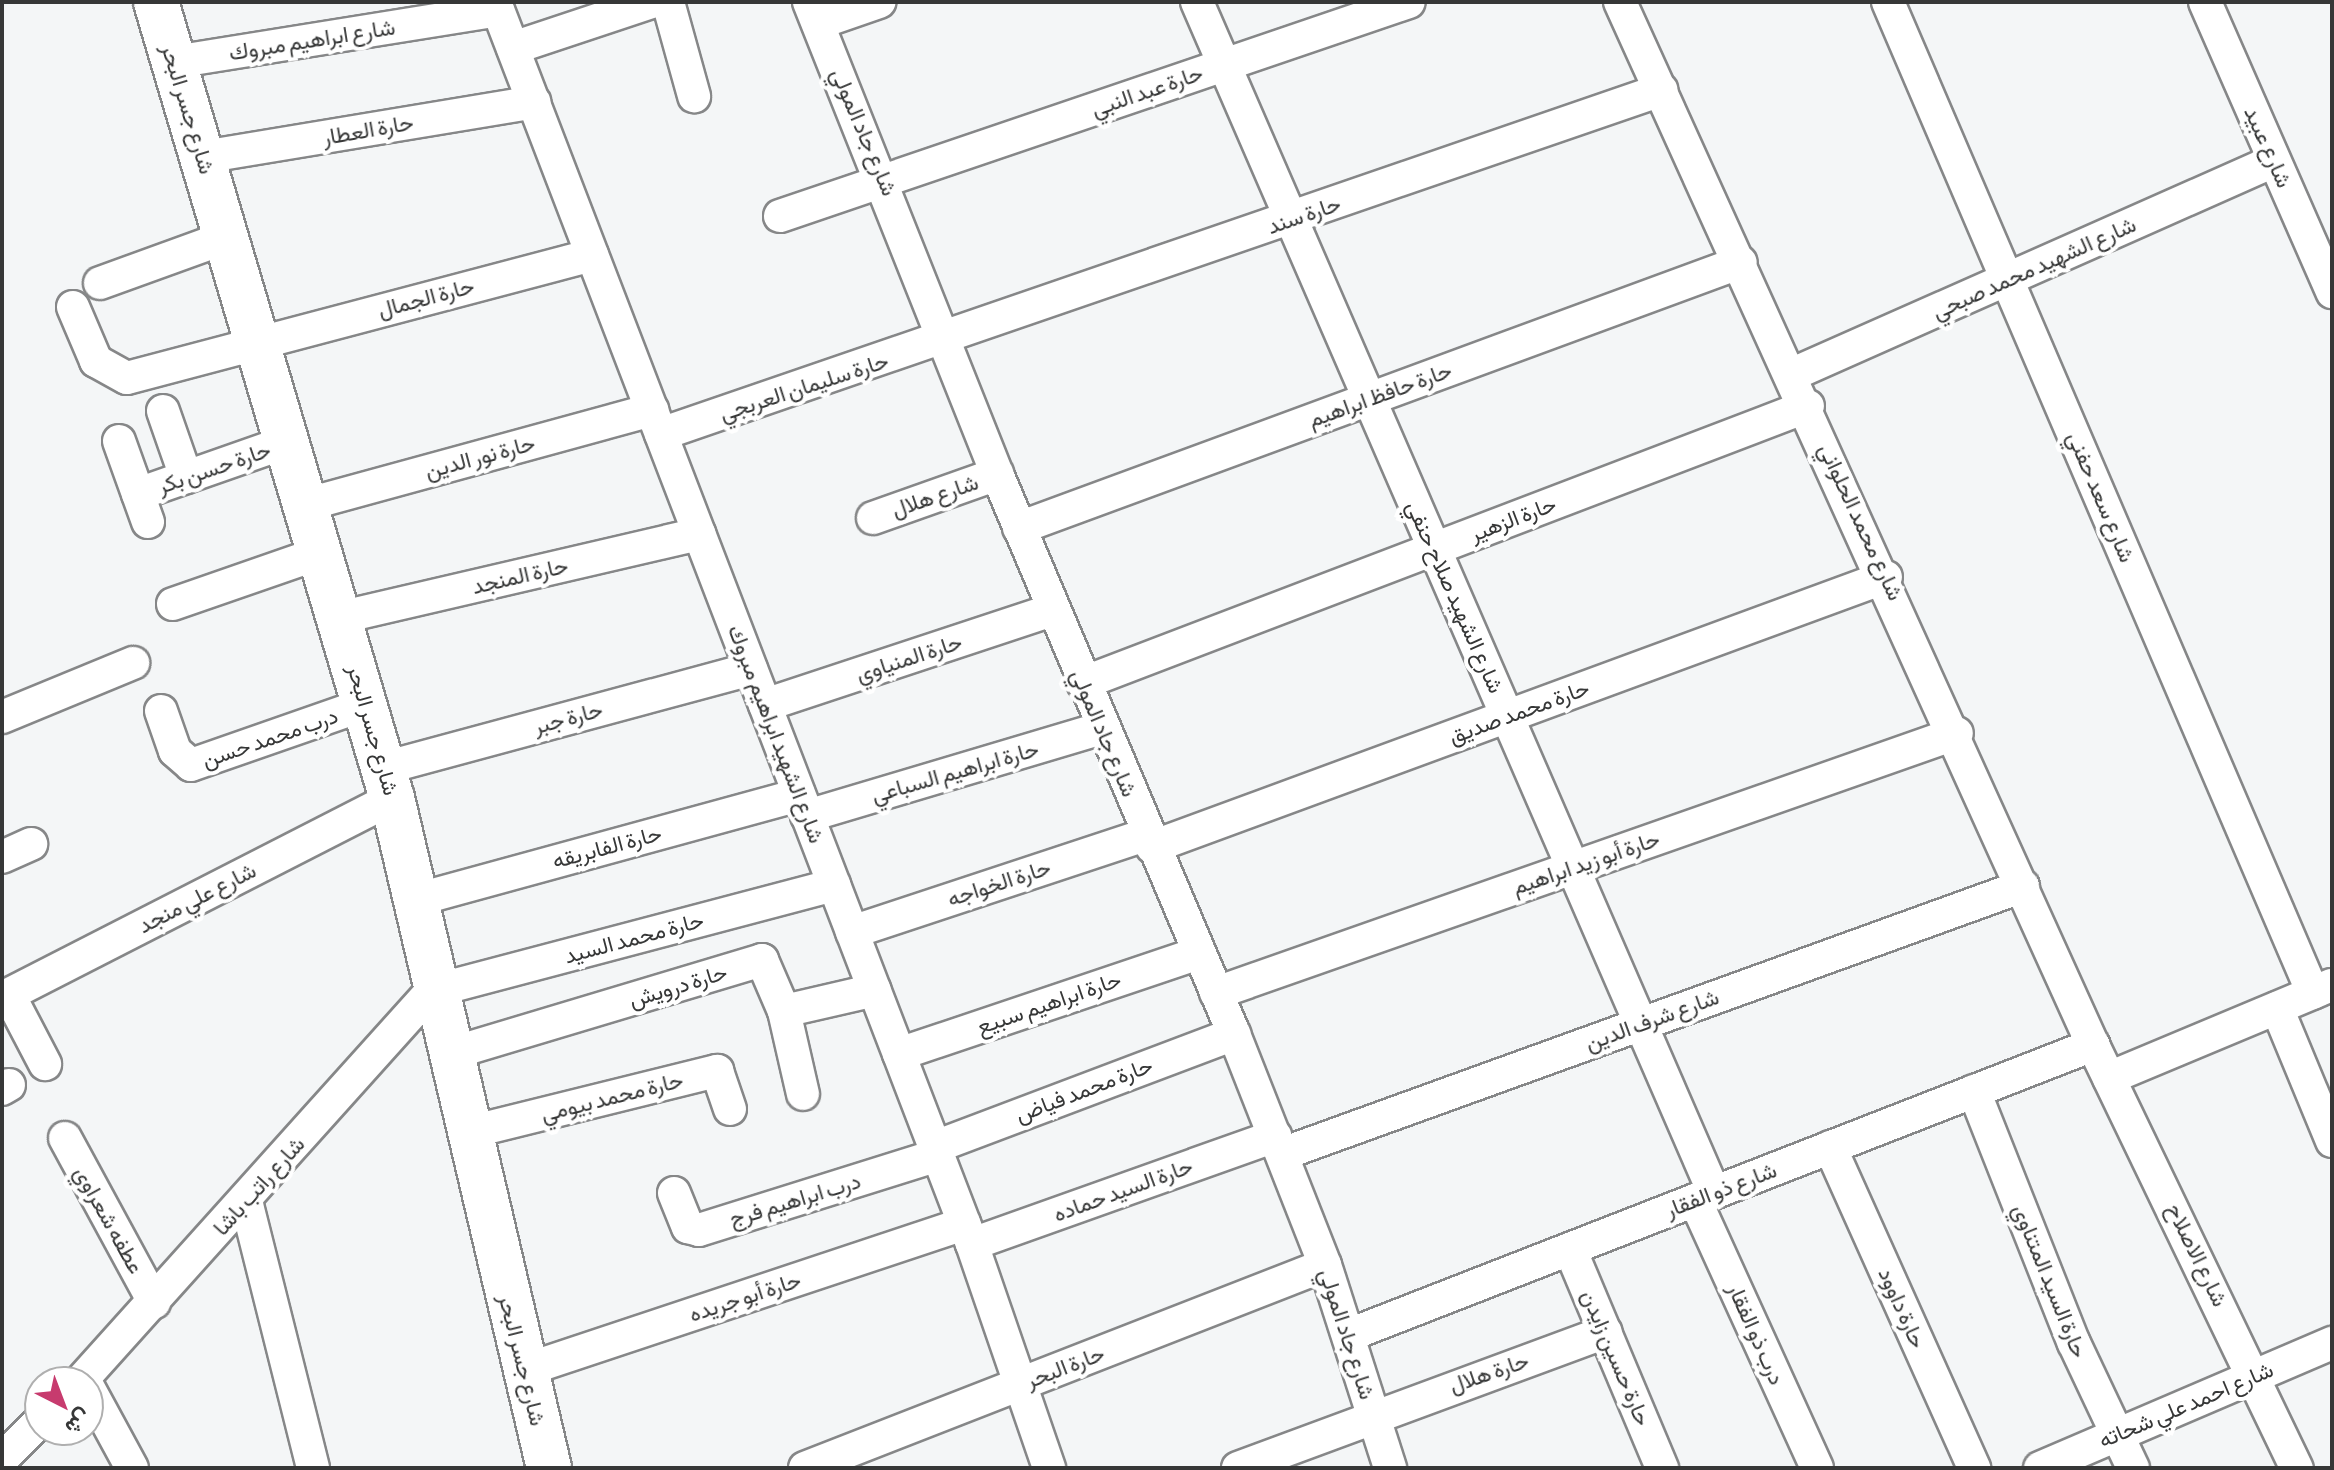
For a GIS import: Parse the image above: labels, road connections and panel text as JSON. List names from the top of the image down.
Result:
{
  "streets": {
    "main road": ["شارع جسر البحر"],
    "street": [
      "شارع ابراهيم مبروك",
      "حارة عبد النبي",
      "حارة العطار",
      "شارع جاد المولي",
      "شارع عبيد",
      "حارة سند",
      "شارع الشهيد محمد صبحي",
      "حارة الجمال",
      "حارة سليمان العربجي",
      "حارة حافظ ابراهيم",
      "حارة نور الدين",
      "حارة حسن بكر",
      "شارع هلال",
      "شارع سعد حفني",
      "حارة الزهير",
      "شارع محمد الحلواني",
      "حارة المنجد",
      "شارع الشهيد صلاح حنفي",
      "حارة المنياوي",
      "حارة محمد صديق",
      "حارة جبر",
      "شارع الشهيد ابراهيم مبروك",
      "درب محمد حسن",
      "حارة ابراهيم السباعي",
      "حارة الفابريقه",
      "حارة أبو زيد ابراهيم",
      "حارة الخواجه",
      "شارع علي منجد",
      "حارة محمد السيد",
      "حارة درويش",
      "حارة ابراهيم سبيع",
      "شارع شرف الدين",
      "حارة محمد فياض",
      "حارة محمد بيومي",
      "شارع راتب باشا",
      "حارة السيد حماده",
      "شارع ذو الفقار",
      "درب ابراهيم فرج",
      "عطفه شعراوي",
      "شارع الاصلاح",
      "حارة السيد المتناوي",
      "حارة أبو جريده",
      "حارة داوود",
      "درب ذو الفقار",
      "حارة حسين زايدن",
      "حارة البحر",
      "حارة هلال",
      "شارع احمد علي شحاته"
    ]
  },
  "crossings": [
    ["شارع ابراهيم مبروك", "شارع جسر البحر"],
    ["شارع ابراهيم مبروك", "شارع الشهيد ابراهيم مبروك"],
    ["حارة عبد النبي", "شارع جاد المولي"],
    ["حارة عبد النبي", "شارع الشهيد صلاح حنفي"],
    ["شارع جسر البحر", "حارة العطار"],
    ["شارع جسر البحر", "حارة الجمال"],
    ["شارع جسر البحر", "حارة نور الدين"],
    ["شارع جسر البحر", "حارة حسن بكر"],
    ["شارع جسر البحر", "حارة المنجد"],
    ["شارع جسر البحر", "حارة جبر"],
    ["شارع جسر البحر", "درب محمد حسن"],
    ["شارع جسر البحر", "حارة الفابريقه"],
    ["شارع جسر البحر", "شارع علي منجد"],
    ["شارع جسر البحر", "حارة محمد السيد"],
    ["شارع جسر البحر", "حارة درويش"],
    ["شارع جسر البحر", "حارة محمد بيومي"],
    ["شارع جسر البحر", "شارع راتب باشا"],
    ["شارع جسر البحر", "حارة أبو جريده"],
    ["حارة العطار", "شارع الشهيد ابراهيم مبروك"],
    ["شارع جاد المولي", "حارة سند"],
    ["شارع جاد المولي", "حارة سليمان العربجي"],
    ["شارع جاد المولي", "حارة حافظ ابراهيم"],
    ["شارع جاد المولي", "شارع هلال"],
    ["شارع جاد المولي", "حارة الزهير"],
    ["شارع جاد المولي", "حارة المنياوي"],
    ["شارع جاد المولي", "حارة محمد صديق"],
    ["شارع جاد المولي", "حارة ابراهيم السباعي"],
    ["شارع جاد المولي", "حارة أبو زيد ابراهيم"],
    ["شارع جاد المولي", "حارة الخواجه"],
    ["شارع جاد المولي", "حارة ابراهيم سبيع"],
    ["شارع جاد المولي", "شارع شرف الدين"],
    ["شارع جاد المولي", "حارة محمد فياض"],
    ["شارع جاد المولي", "حارة السيد حماده"],
    ["شارع جاد المولي", "شارع ذو الفقار"],
    ["شارع جاد المولي", "حارة البحر"],
    ["شارع جاد المولي", "حارة هلال"],
    ["شارع عبيد", "شارع الشهيد محمد صبحي"],
    ["حارة سند", "حارة سليمان العربجي"],
    ["حارة سند", "شارع محمد الحلواني"],
    ["حارة سند", "شارع الشهيد صلاح حنفي"],
    ["شارع الشهيد محمد صبحي", "شارع سعد حفني"],
    ["شارع الشهيد محمد صبحي", "شارع محمد الحلواني"],
    ["حارة الجمال", "شارع الشهيد ابراهيم مبروك"],
    ["حارة سليمان العربجي", "حارة نور الدين"],
    ["حارة سليمان العربجي", "شارع الشهيد ابراهيم مبروك"],
    ["حارة حافظ ابراهيم", "شارع محمد الحلواني"],
    ["حارة حافظ ابراهيم", "شارع الشهيد صلاح حنفي"],
    ["حارة نور الدين", "شارع الشهيد ابراهيم مبروك"],
    ["حارة الزهير", "شارع محمد الحلواني"],
    ["حارة الزهير", "شارع الشهيد صلاح حنفي"],
    ["شارع محمد الحلواني", "حارة محمد صديق"],
    ["شارع محمد الحلواني", "حارة أبو زيد ابراهيم"],
    ["شارع محمد الحلواني", "شارع شرف الدين"],
    ["شارع محمد الحلواني", "شارع ذو الفقار"],
    ["شارع محمد الحلواني", "شارع الاصلاح"],
    ["حارة المنجد", "شارع الشهيد ابراهيم مبروك"],
    ["شارع الشهيد صلاح حنفي", "حارة محمد صديق"],
    ["شارع الشهيد صلاح حنفي", "حارة أبو زيد ابراهيم"],
    ["شارع الشهيد صلاح حنفي", "شارع شرف الدين"],
    ["شارع الشهيد صلاح حنفي", "شارع ذو الفقار"],
    ["شارع الشهيد صلاح حنفي", "درب ذو الفقار"],
    ["حارة المنياوي", "شارع الشهيد ابراهيم مبروك"],
    ["حارة محمد صديق", "حارة الخواجه"],
    ["حارة جبر", "شارع الشهيد ابراهيم مبروك"],
    ["حارة جبر", "شارع علي منجد"],
    ["شارع الشهيد ابراهيم مبروك", "حارة ابراهيم السباعي"],
    ["شارع الشهيد ابراهيم مبروك", "حارة الفابريقه"],
    ["شارع الشهيد ابراهيم مبروك", "حارة الخواجه"],
    ["شارع الشهيد ابراهيم مبروك", "حارة محمد السيد"],
    ["شارع الشهيد ابراهيم مبروك", "حارة ابراهيم سبيع"],
    ["شارع الشهيد ابراهيم مبروك", "حارة محمد فياض"],
    ["شارع الشهيد ابراهيم مبروك", "حارة السيد حماده"],
    ["شارع الشهيد ابراهيم مبروك", "درب ابراهيم فرج"],
    ["شارع الشهيد ابراهيم مبروك", "حارة أبو جريده"],
    ["شارع الشهيد ابراهيم مبروك", "حارة البحر"],
    ["حارة ابراهيم السباعي", "حارة الفابريقه"],
    ["حارة محمد السيد", "شارع راتب باشا"],
    ["شارع شرف الدين", "حارة السيد حماده"],
    ["حارة محمد فياض", "درب ابراهيم فرج"],
    ["شارع راتب باشا", "عطفه شعراوي"],
    ["حارة السيد حماده", "حارة أبو جريده"],
    ["شارع ذو الفقار", "شارع الاصلاح"],
    ["شارع ذو الفقار", "حارة السيد المتناوي"],
    ["شارع ذو الفقار", "حارة داوود"],
    ["شارع ذو الفقار", "درب ذو الفقار"],
    ["شارع ذو الفقار", "حارة حسين زايدن"],
    ["شارع الاصلاح", "شارع احمد علي شحاته"],
    ["حارة السيد المتناوي", "شارع احمد علي شحاته"],
    ["حارة حسين زايدن", "حارة هلال"]
  ],
  "north": "bottom right"
}
